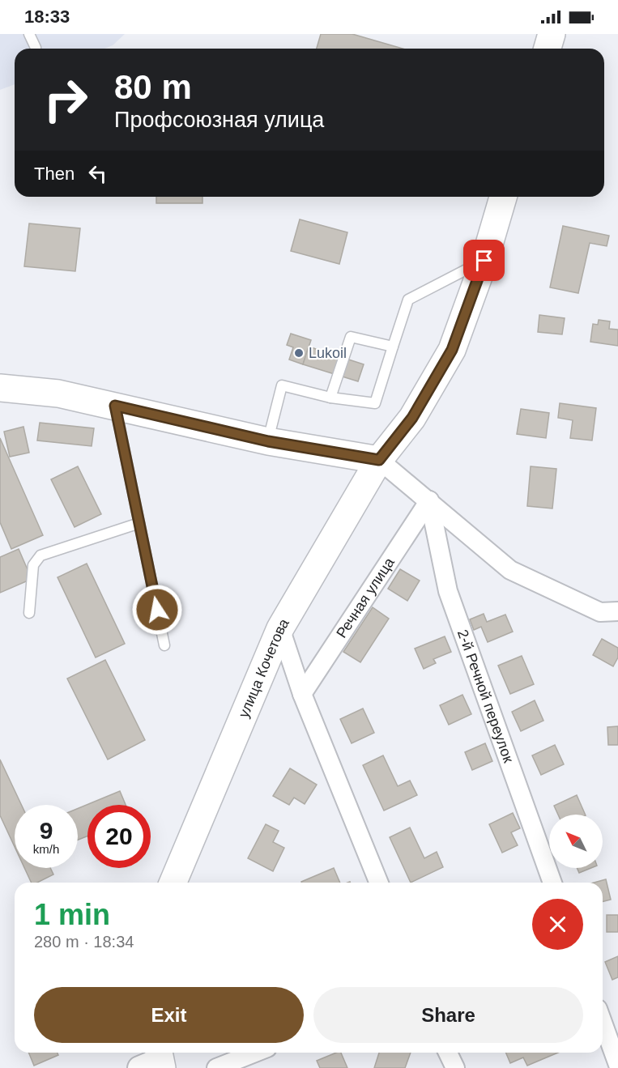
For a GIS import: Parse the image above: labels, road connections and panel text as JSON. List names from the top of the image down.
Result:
{
  "streets": {
    "main road": ["улица Кочетова"],
    "street": ["Речная улица", "2-й Речной переулок"]
  },
  "crossings": [
    ["Речная улица", "2-й Речной переулок"]
  ],
  "places": ["Lukoil"],
  "north": "top left",
  "page": {
    "status": "18:33",
    "turn": ["80 m", "Профсоюзная улица"],
    "then": "Then",
    "speed": "9 km/h",
    "limit": "20",
    "heading": ["1 min", "280 m · 18:34"],
    "buttons": ["Exit", "Share"]
  }
}
